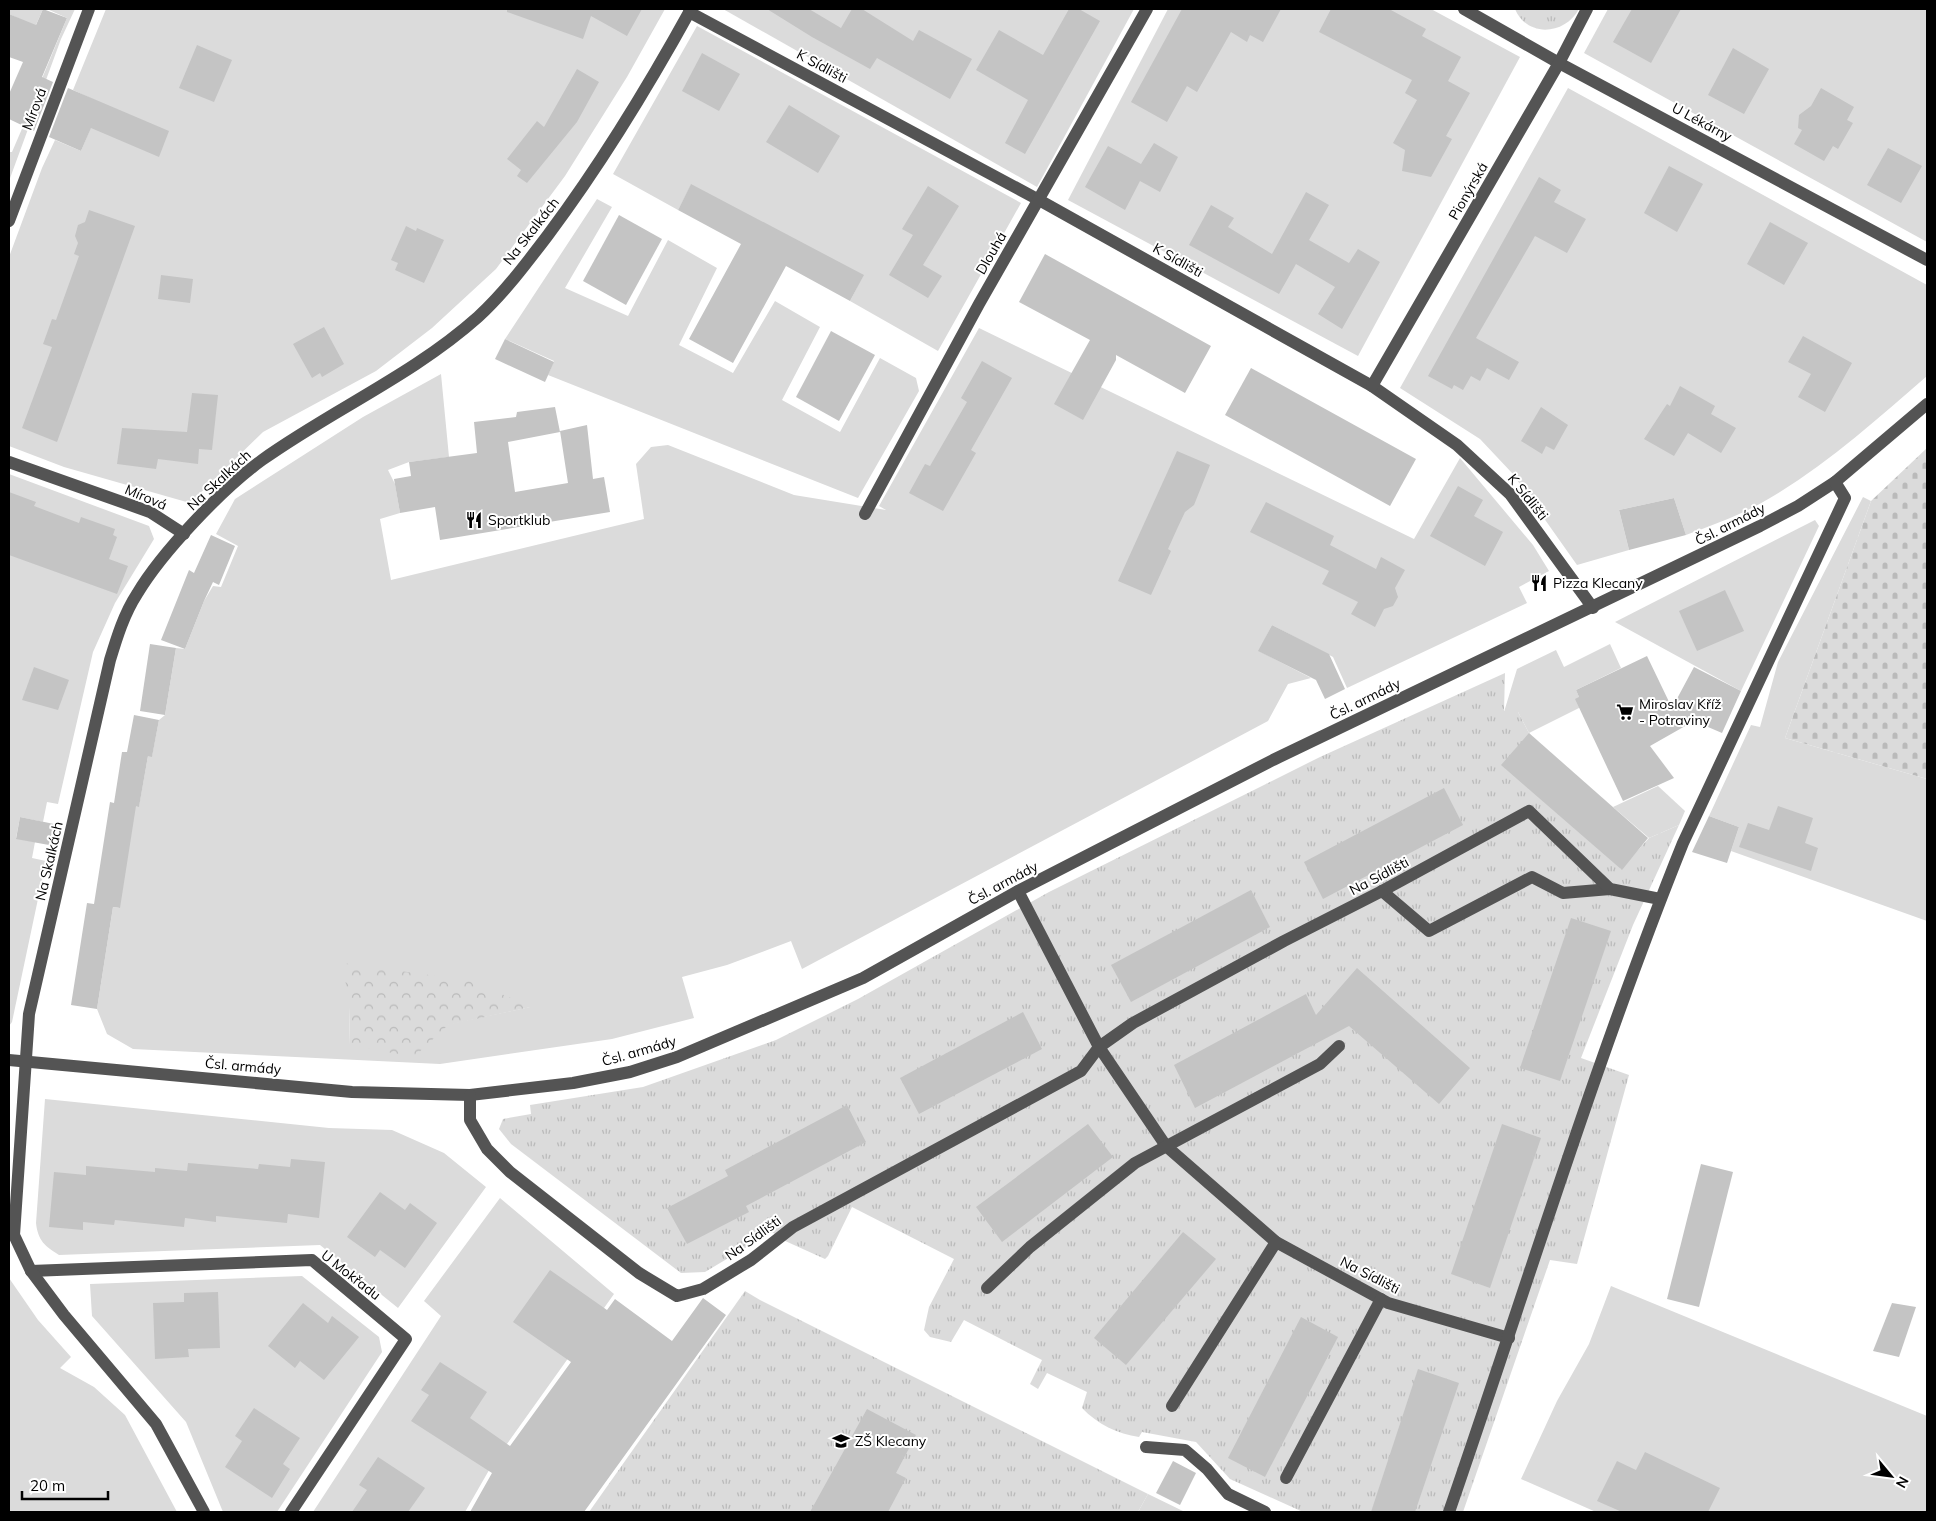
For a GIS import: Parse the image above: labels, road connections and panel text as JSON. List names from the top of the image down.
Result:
{
  "streets": {
    "street": [
      "K Sídlišti",
      "Mírová",
      "U Lékárny",
      "Pionýrská",
      "Na Skalkách",
      "Dlouhá",
      "Čsl. armády",
      "Na Sídlišti",
      "U Mokřadu"
    ]
  },
  "crossings": [
    ["K Sídlišti", "Pionýrská"],
    ["K Sídlišti", "Na Skalkách"],
    ["K Sídlišti", "Dlouhá"],
    ["K Sídlišti", "Čsl. armády"],
    ["Mírová", "Na Skalkách"],
    ["U Lékárny", "Pionýrská"],
    ["Na Skalkách", "Čsl. armády"],
    ["Čsl. armády", "Na Sídlišti"]
  ],
  "places": {
    "restaurant": ["Sportklub", "Pizza Klecany"],
    "supermarket": ["Miroslav Kříž - Potraviny"],
    "school or university": ["ZŠ Klecany"]
  },
  "scale_bar": "20 m",
  "north": "bottom right"
}
